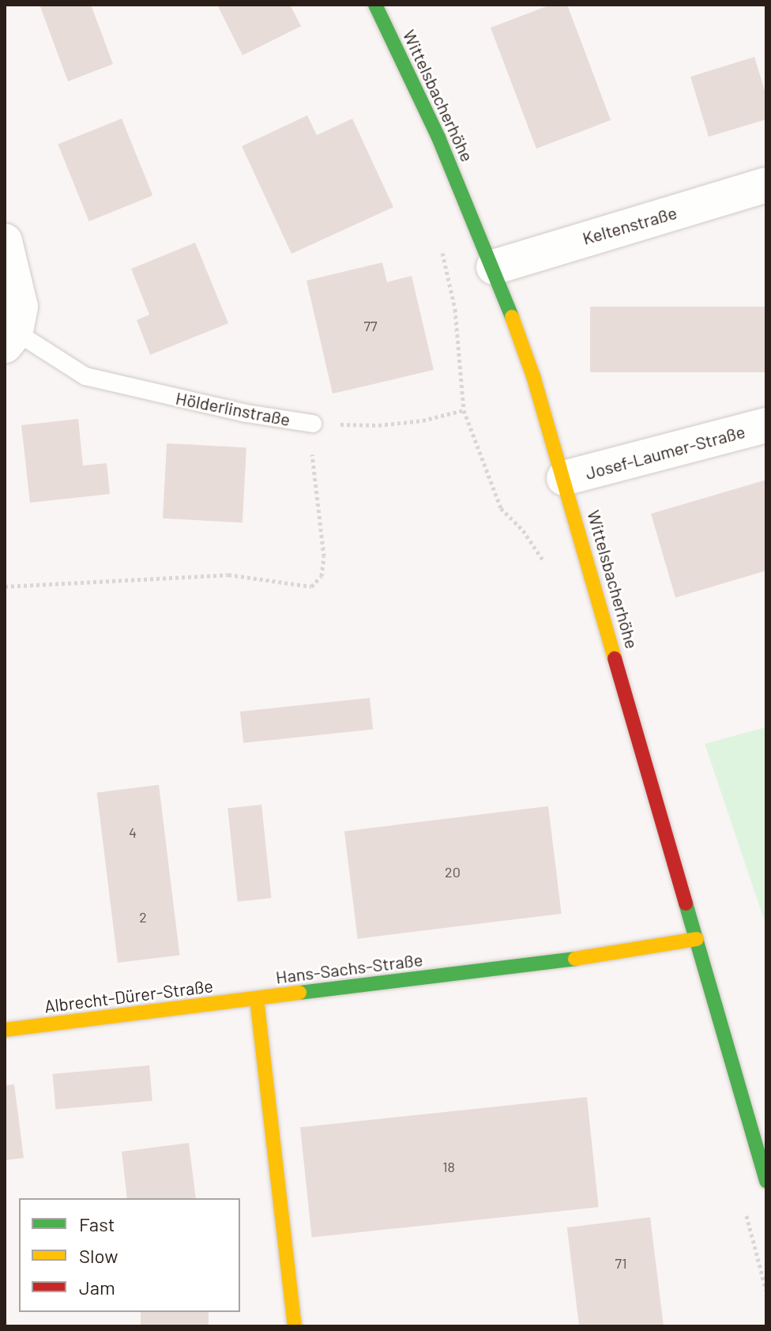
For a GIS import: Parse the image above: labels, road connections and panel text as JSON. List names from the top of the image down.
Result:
{
  "streets": {
    "street": [
      "Wittelsbacherhöhe",
      "Keltenstraße",
      "Hölderlinstraße",
      "Josef-Laumer-Straße",
      "Hans-Sachs-Straße",
      "Albrecht-Dürer-Straße"
    ]
  },
  "crossings": [
    ["Wittelsbacherhöhe", "Keltenstraße"],
    ["Wittelsbacherhöhe", "Josef-Laumer-Straße"],
    ["Wittelsbacherhöhe", "Hans-Sachs-Straße"],
    ["Hans-Sachs-Straße", "Albrecht-Dürer-Straße"]
  ],
  "house_numbers": [
    "77",
    "4",
    "20",
    "2",
    "18",
    "71"
  ],
  "legend": ["Fast", "Slow", "Jam"]
}
